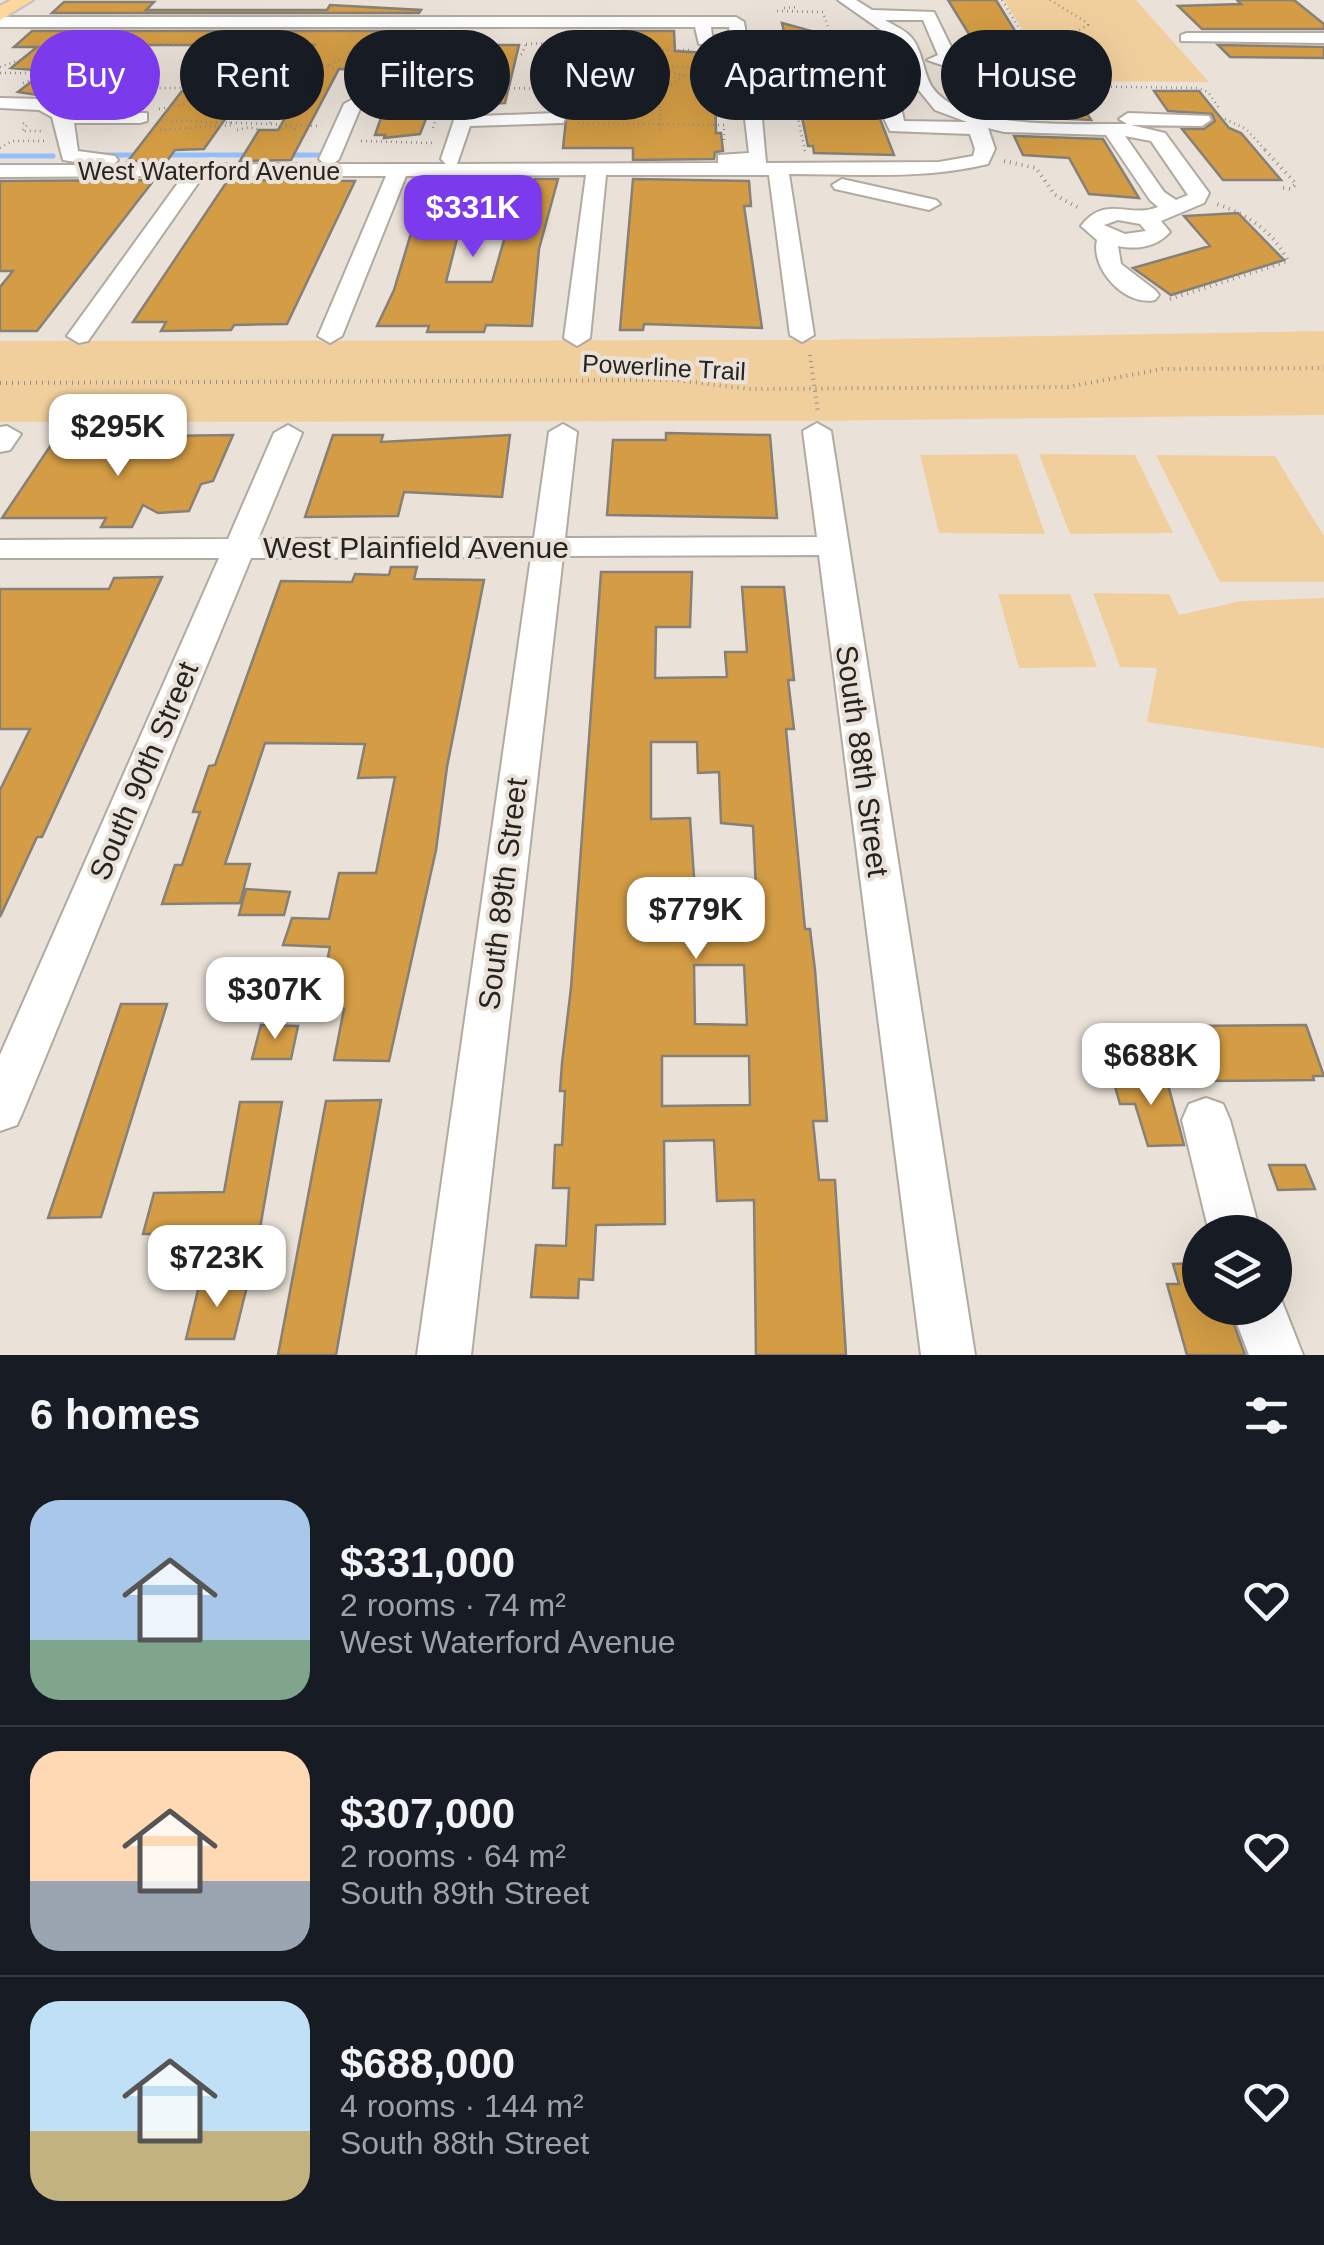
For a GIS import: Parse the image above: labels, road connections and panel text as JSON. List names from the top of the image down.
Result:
{
  "streets": {
    "street": [
      "West Waterford Avenue",
      "West Plainfield Avenue",
      "South 88th Street",
      "South 90th Street",
      "South 89th Street"
    ],
    "path": ["Powerline Trail"]
  },
  "crossings": [
    ["West Plainfield Avenue", "South 88th Street"],
    ["West Plainfield Avenue", "South 90th Street"],
    ["West Plainfield Avenue", "South 89th Street"]
  ],
  "page": {
    "chip": [
      "Buy",
      "Rent",
      "Filters",
      "New",
      "Apartment",
      "House"
    ],
    "price": [
      "$331K",
      "$295K",
      "$779K",
      "$307K",
      "$688K",
      "$723K"
    ],
    "heading": "6 homes",
    "list": [
      {
        "name": "$331,000",
        "note": "2 rooms · 74 m² · West Waterford Avenue"
      },
      {
        "name": "$307,000",
        "note": "2 rooms · 64 m² · South 89th Street"
      },
      {
        "name": "$688,000",
        "note": "4 rooms · 144 m² · South 88th Street"
      }
    ]
  }
}
